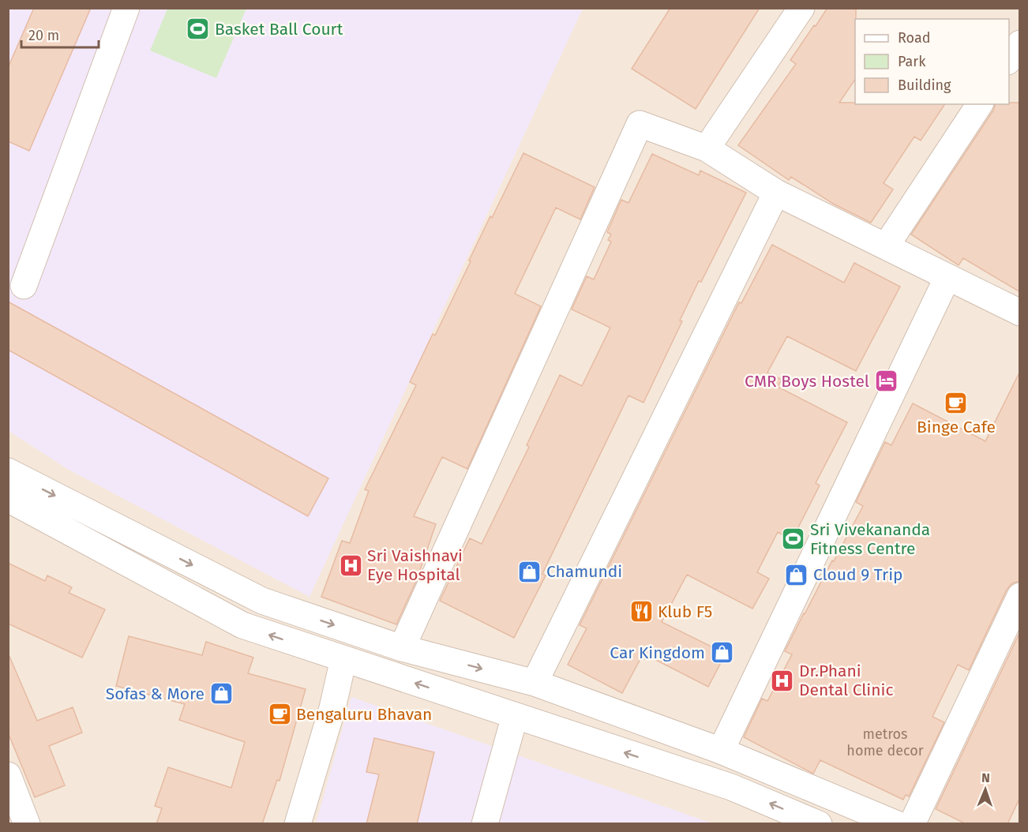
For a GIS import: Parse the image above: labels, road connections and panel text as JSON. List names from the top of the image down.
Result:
{
  "places": {
    "sports": ["Basket Ball Court", "Sri Vivekananda Fitness Centre"],
    "hotel": ["CMR Boys Hostel"],
    "cafe": ["Binge Cafe", "Bengaluru Bhavan"],
    "hospital": ["Sri Vaishnavi Eye Hospital", "Dr.Phani Dental Clinic"],
    "shop": [
      "Chamundi",
      "Cloud 9 Trip",
      "Car Kingdom",
      "Sofas & More"
    ],
    "restaurant": ["Klub F5"]
  },
  "house_numbers": ["metros home decor"],
  "legend": ["Road", "Park", "Building"],
  "scale_bar": "20 m",
  "north": "top"
}
